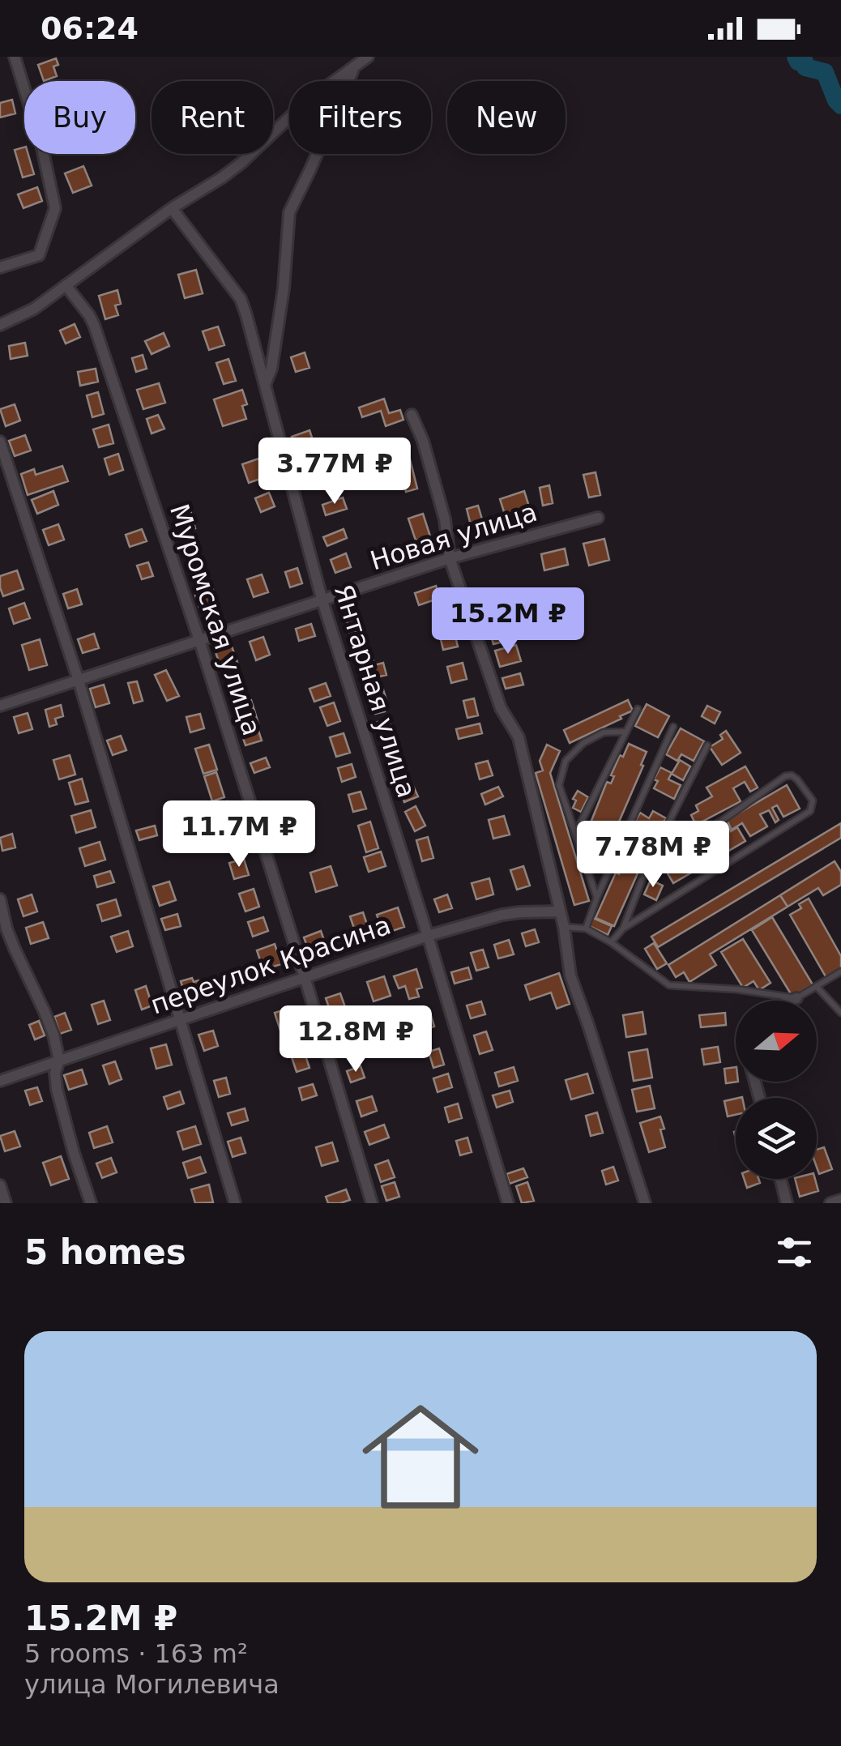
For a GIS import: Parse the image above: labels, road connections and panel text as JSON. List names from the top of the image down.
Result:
{
  "streets": {
    "street": [
      "Новая улица",
      "Муромская улица",
      "Янтарная улица",
      "переулок Красина"
    ]
  },
  "crossings": [
    ["Новая улица", "Муромская улица"],
    ["Новая улица", "Янтарная улица"],
    ["Муромская улица", "переулок Красина"],
    ["Янтарная улица", "переулок Красина"]
  ],
  "north": "right",
  "page": {
    "status": "06:24",
    "chip": [
      "Buy",
      "Rent",
      "Filters",
      "New"
    ],
    "price": [
      "3.77M ₽",
      "15.2M ₽",
      "11.7M ₽",
      "7.78M ₽",
      "12.8M ₽"
    ],
    "heading": "5 homes",
    "list": [
      {
        "name": "15.2M ₽",
        "note": "5 rooms · 163 m² · улица Могилевича"
      }
    ]
  }
}
